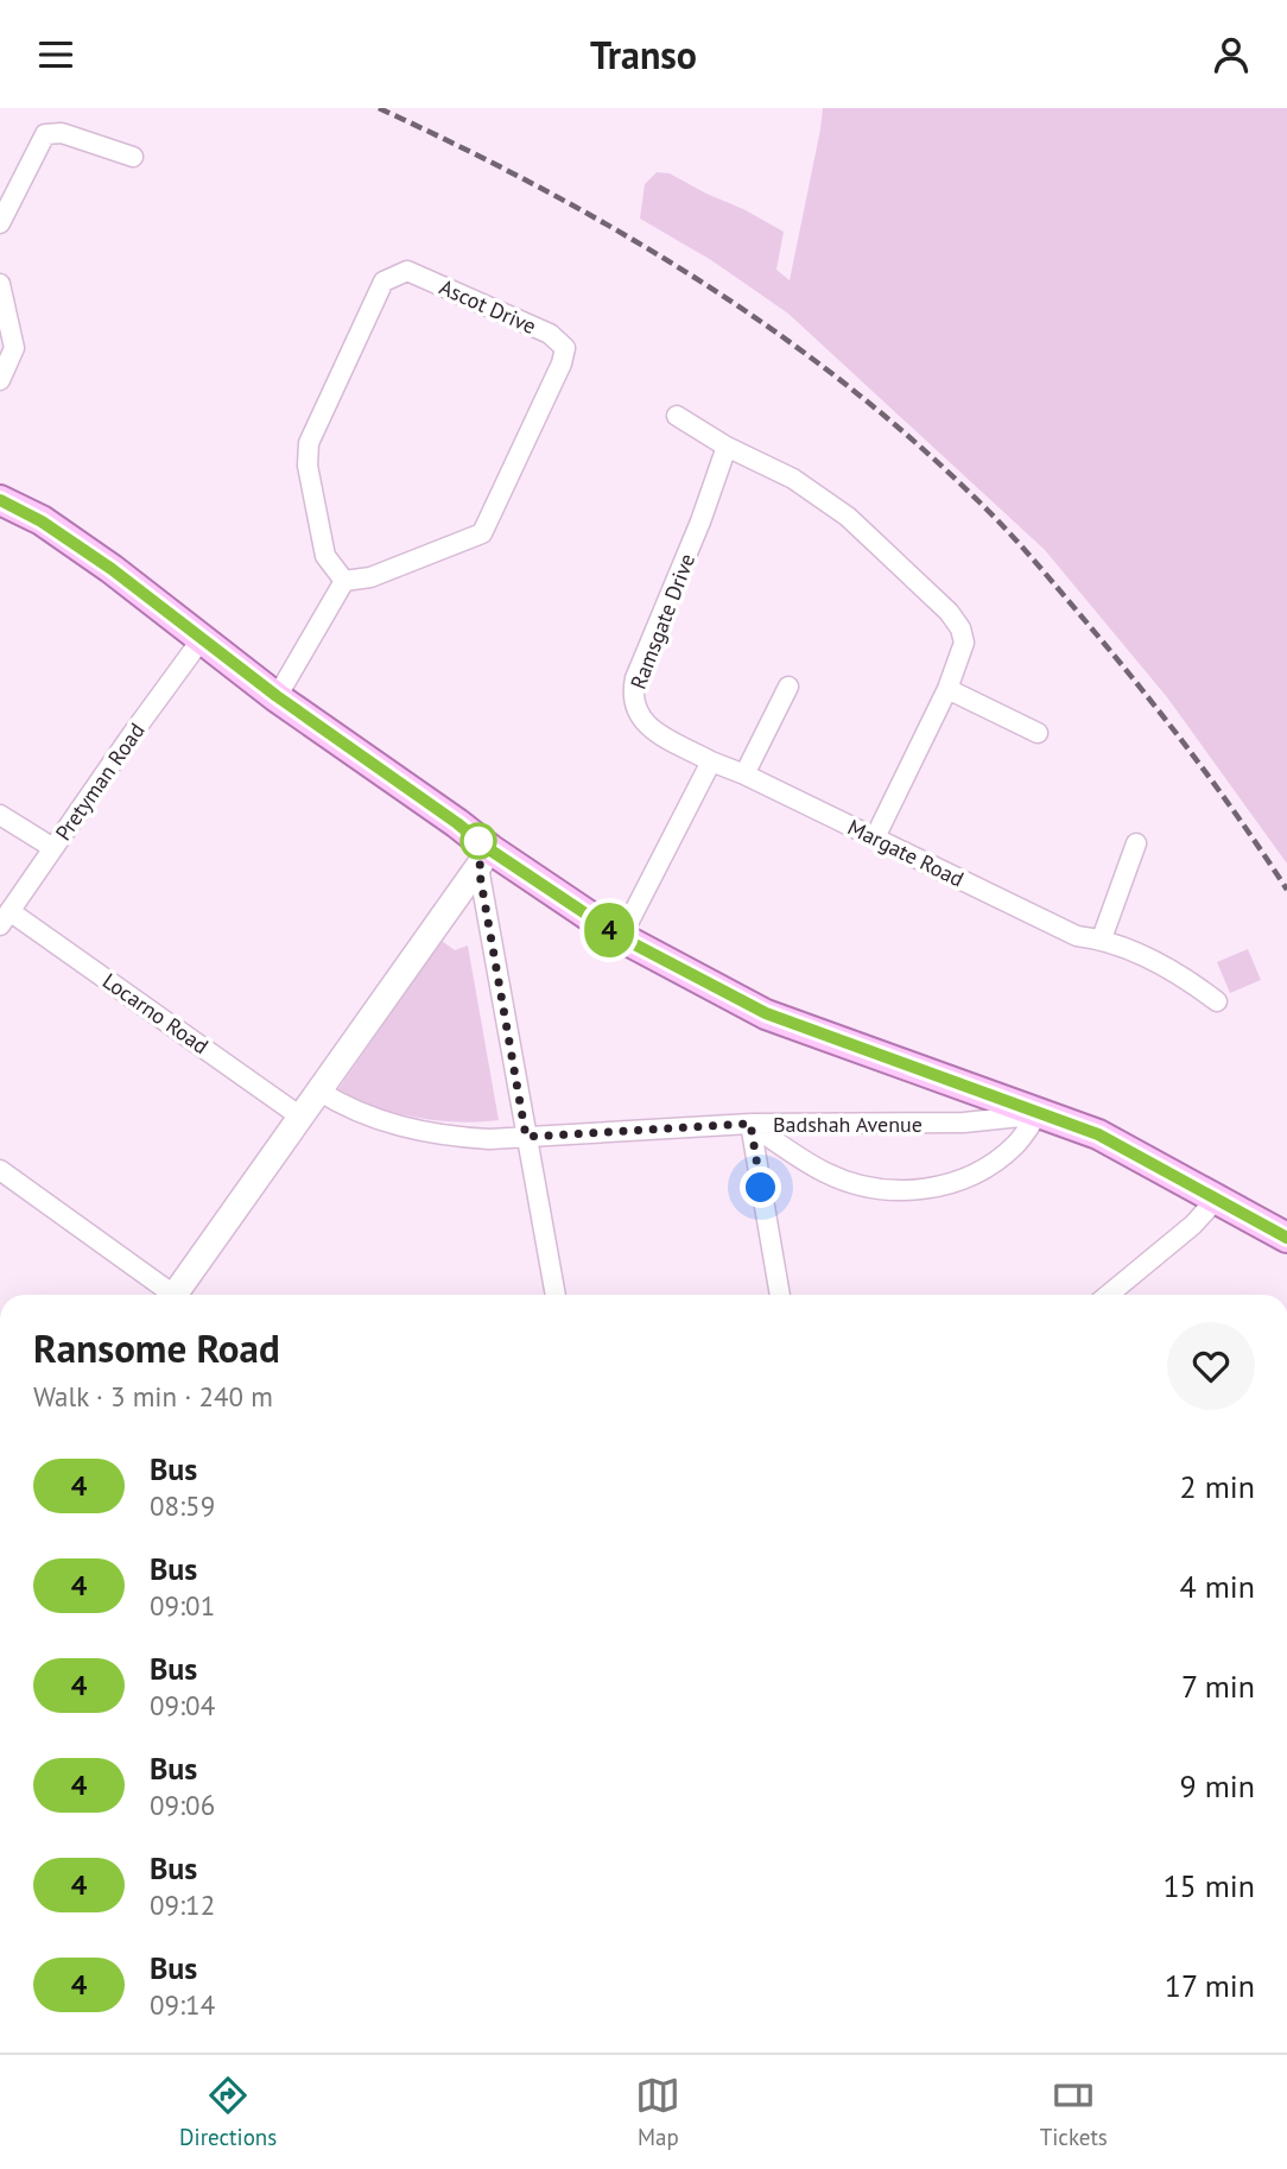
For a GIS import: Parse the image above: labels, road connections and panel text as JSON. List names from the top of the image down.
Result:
{
  "streets": {
    "street": [
      "Ascot Drive",
      "Ramsgate Drive",
      "Pretyman Road",
      "Margate Road",
      "Locarno Road",
      "Badshah Avenue"
    ]
  },
  "crossings": [
    ["Ramsgate Drive", "Margate Road"],
    ["Pretyman Road", "Locarno Road"]
  ],
  "lines": ["bus line 4"],
  "page": {
    "header": "Transo",
    "on_map": "4",
    "heading": ["Ransome Road", "Walk · 3 min · 240 m"],
    "list": [
      {
        "mark": "4",
        "name": "Bus",
        "note": "08:59",
        "value": "2 min"
      },
      {
        "mark": "4",
        "name": "Bus",
        "note": "09:01",
        "value": "4 min"
      },
      {
        "mark": "4",
        "name": "Bus",
        "note": "09:04",
        "value": "7 min"
      },
      {
        "mark": "4",
        "name": "Bus",
        "note": "09:06",
        "value": "9 min"
      },
      {
        "mark": "4",
        "name": "Bus",
        "note": "09:12",
        "value": "15 min"
      },
      {
        "mark": "4",
        "name": "Bus",
        "note": "09:14",
        "value": "17 min"
      }
    ],
    "tabs": ["Directions", "Map", "Tickets"]
  }
}
